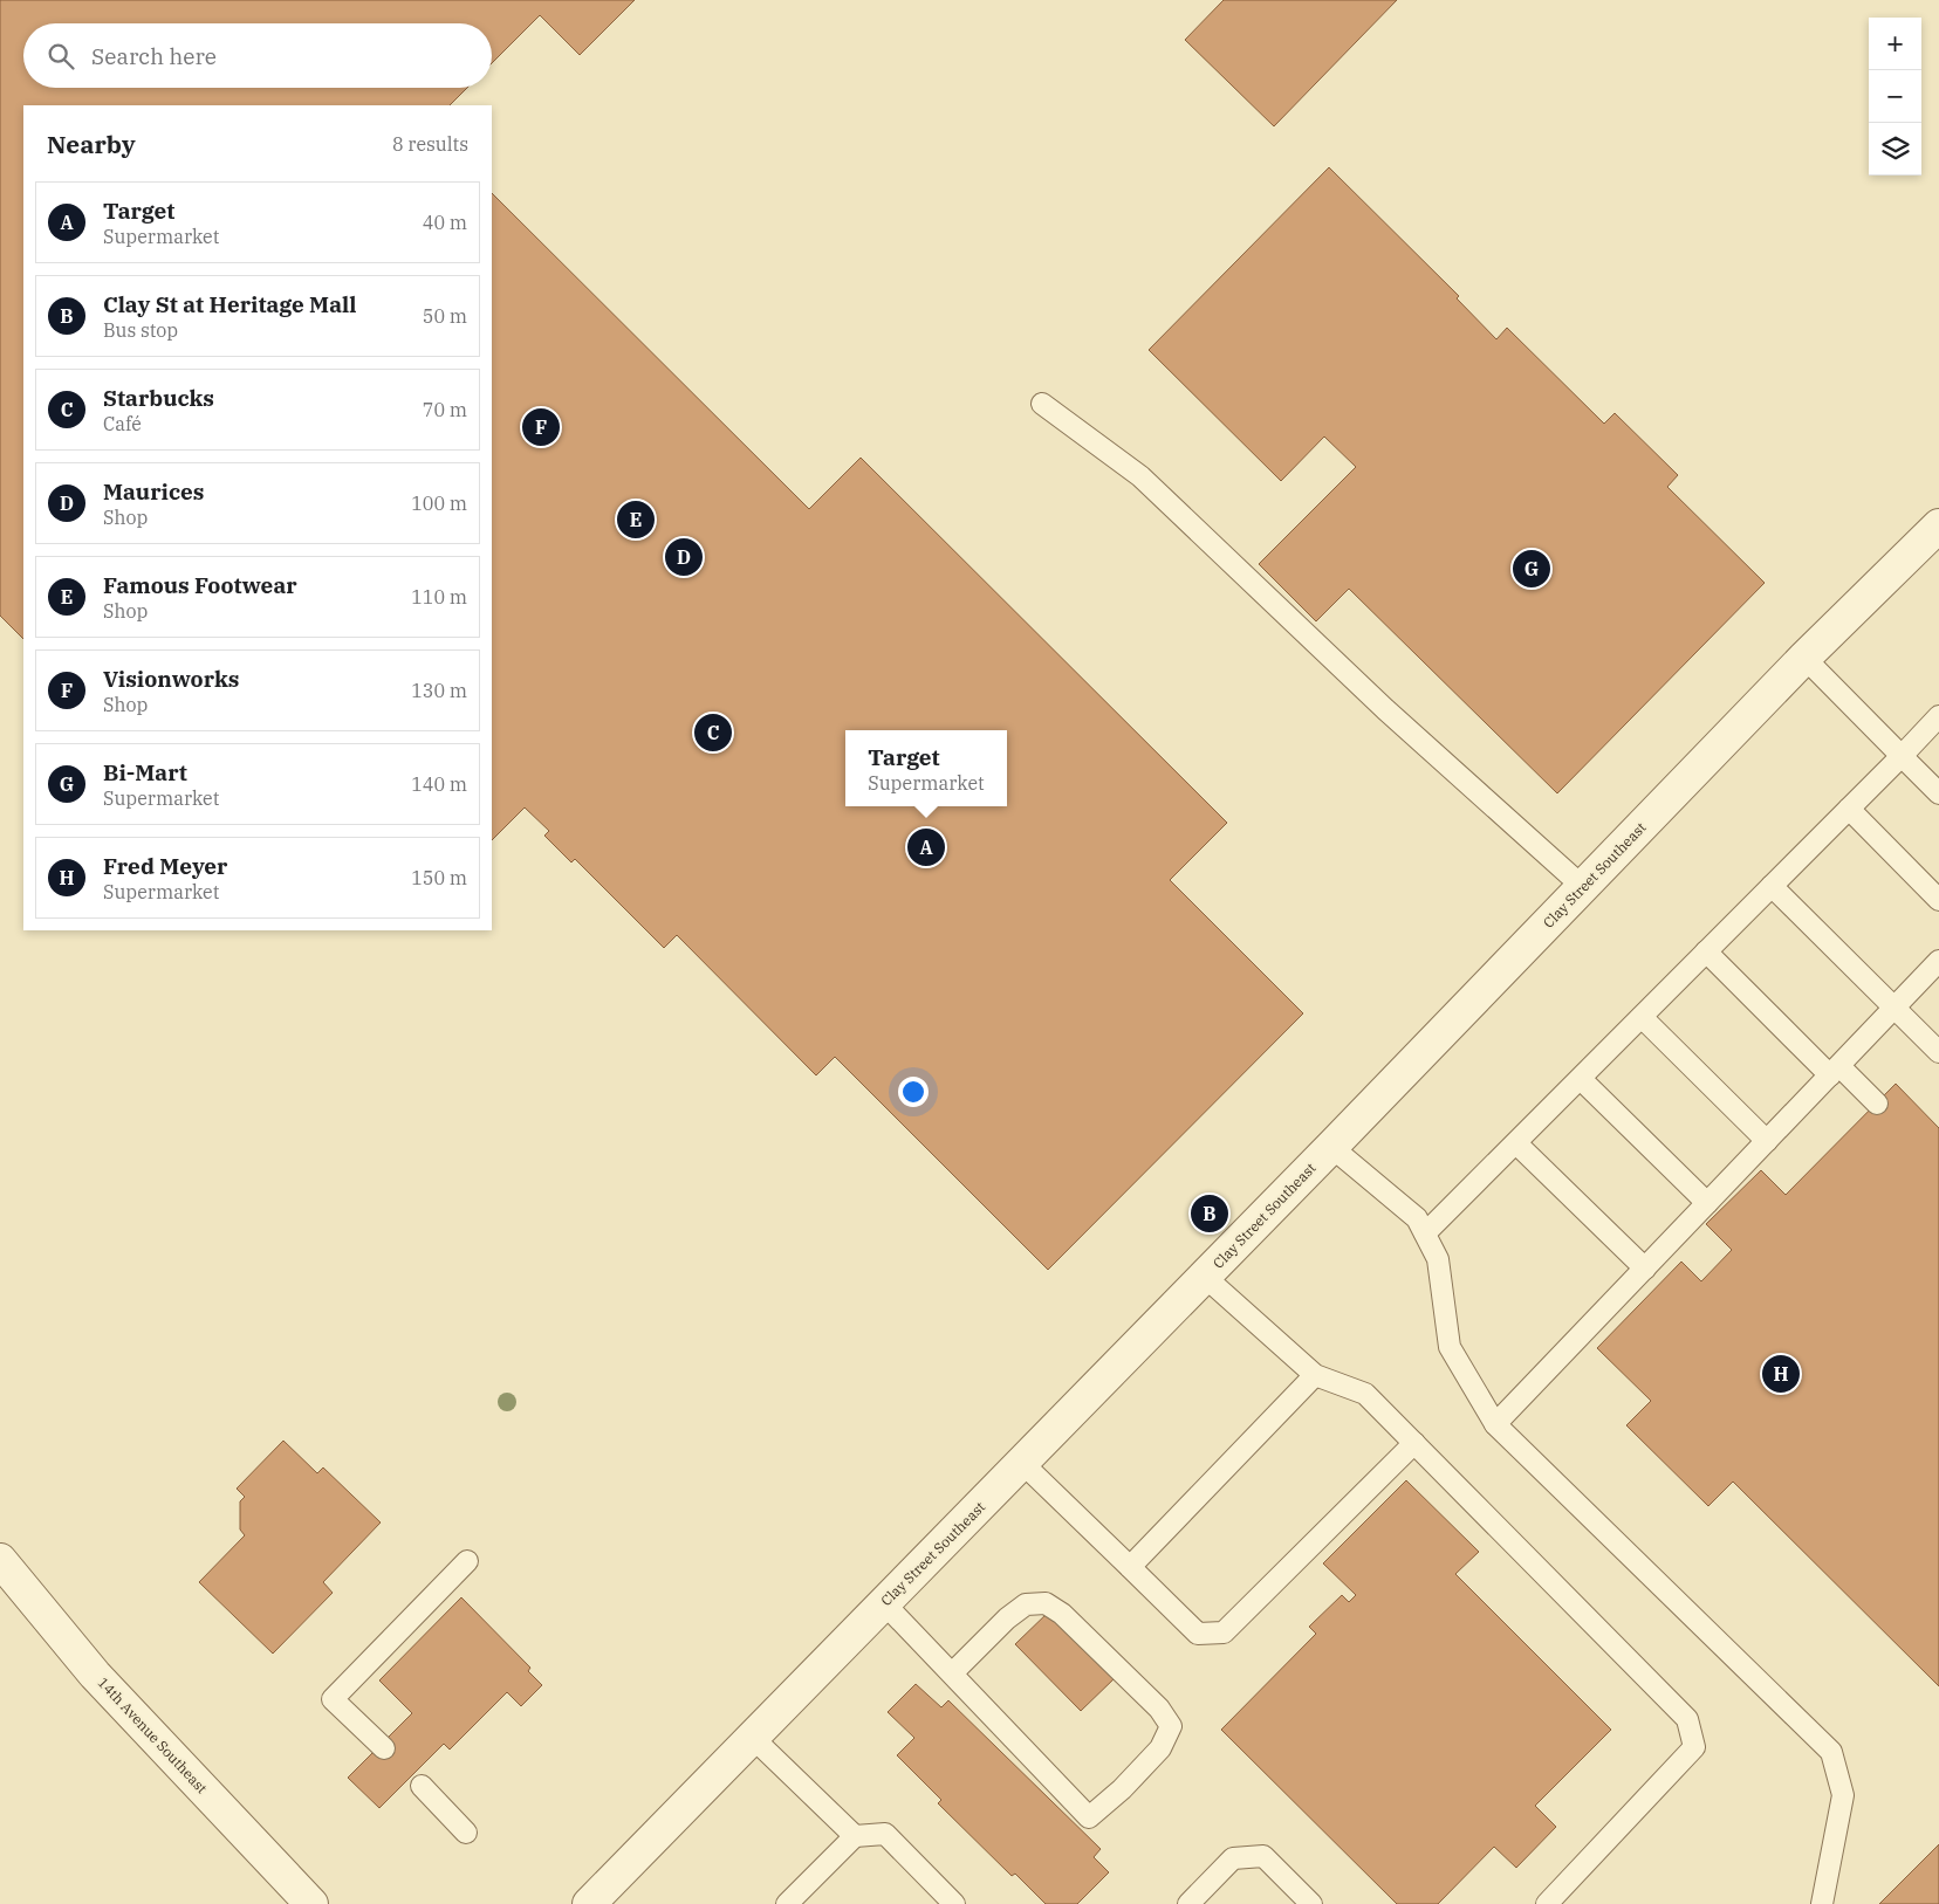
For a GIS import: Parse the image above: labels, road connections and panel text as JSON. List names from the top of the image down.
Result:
{
  "streets": {
    "street": ["Clay Street Southeast", "14th Avenue Southeast"]
  },
  "page": {
    "map_buttons": ["+", "−"],
    "search": "Search here",
    "heading": ["Nearby", "8 results"],
    "list": [
      {
        "mark": "A",
        "name": "Target",
        "note": "Supermarket",
        "value": "40 m"
      },
      {
        "mark": "B",
        "name": "Clay St at Heritage Mall",
        "note": "Bus stop",
        "value": "50 m"
      },
      {
        "mark": "C",
        "name": "Starbucks",
        "note": "Café",
        "value": "70 m"
      },
      {
        "mark": "D",
        "name": "Maurices",
        "note": "Shop",
        "value": "100 m"
      },
      {
        "mark": "E",
        "name": "Famous Footwear",
        "note": "Shop",
        "value": "110 m"
      },
      {
        "mark": "F",
        "name": "Visionworks",
        "note": "Shop",
        "value": "130 m"
      },
      {
        "mark": "G",
        "name": "Bi-Mart",
        "note": "Supermarket",
        "value": "140 m"
      },
      {
        "mark": "H",
        "name": "Fred Meyer",
        "note": "Supermarket",
        "value": "150 m"
      }
    ],
    "pins": [
      "F",
      "E",
      "D",
      "G",
      "C",
      "A",
      "B",
      "H"
    ],
    "popup": ["Target", "Supermarket"]
  }
}
